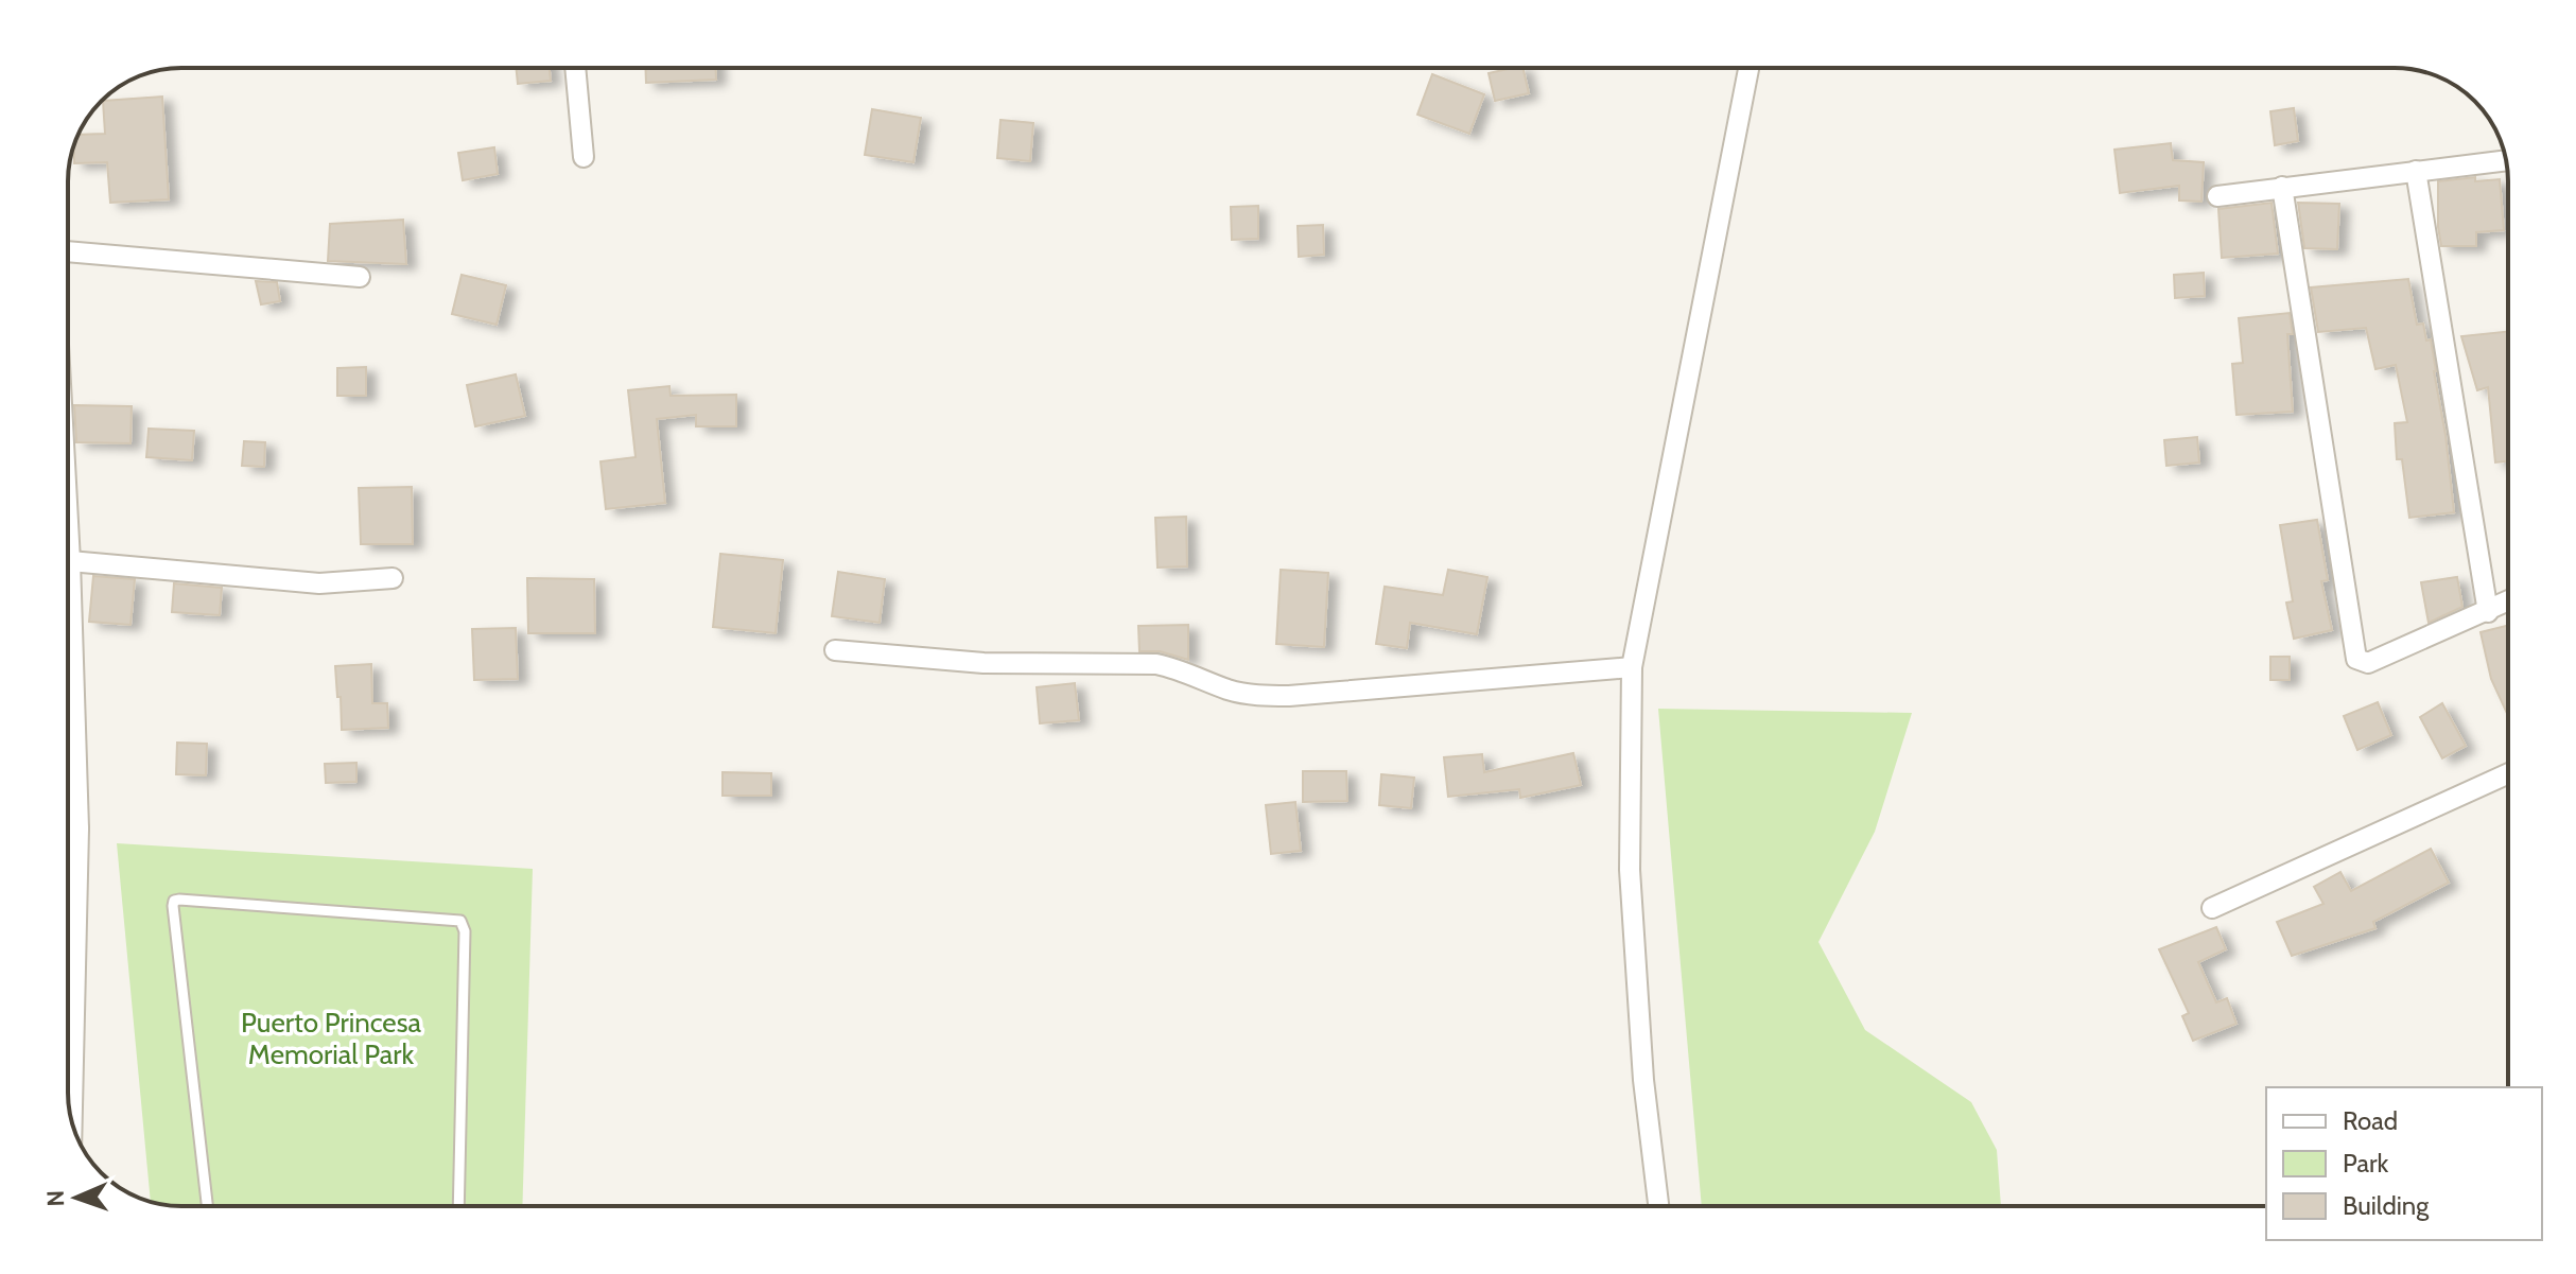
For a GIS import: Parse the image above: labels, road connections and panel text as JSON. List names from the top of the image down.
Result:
{
  "parks": ["Puerto Princesa Memorial Park"],
  "legend": ["Road", "Park", "Building"],
  "north": "left"
}
